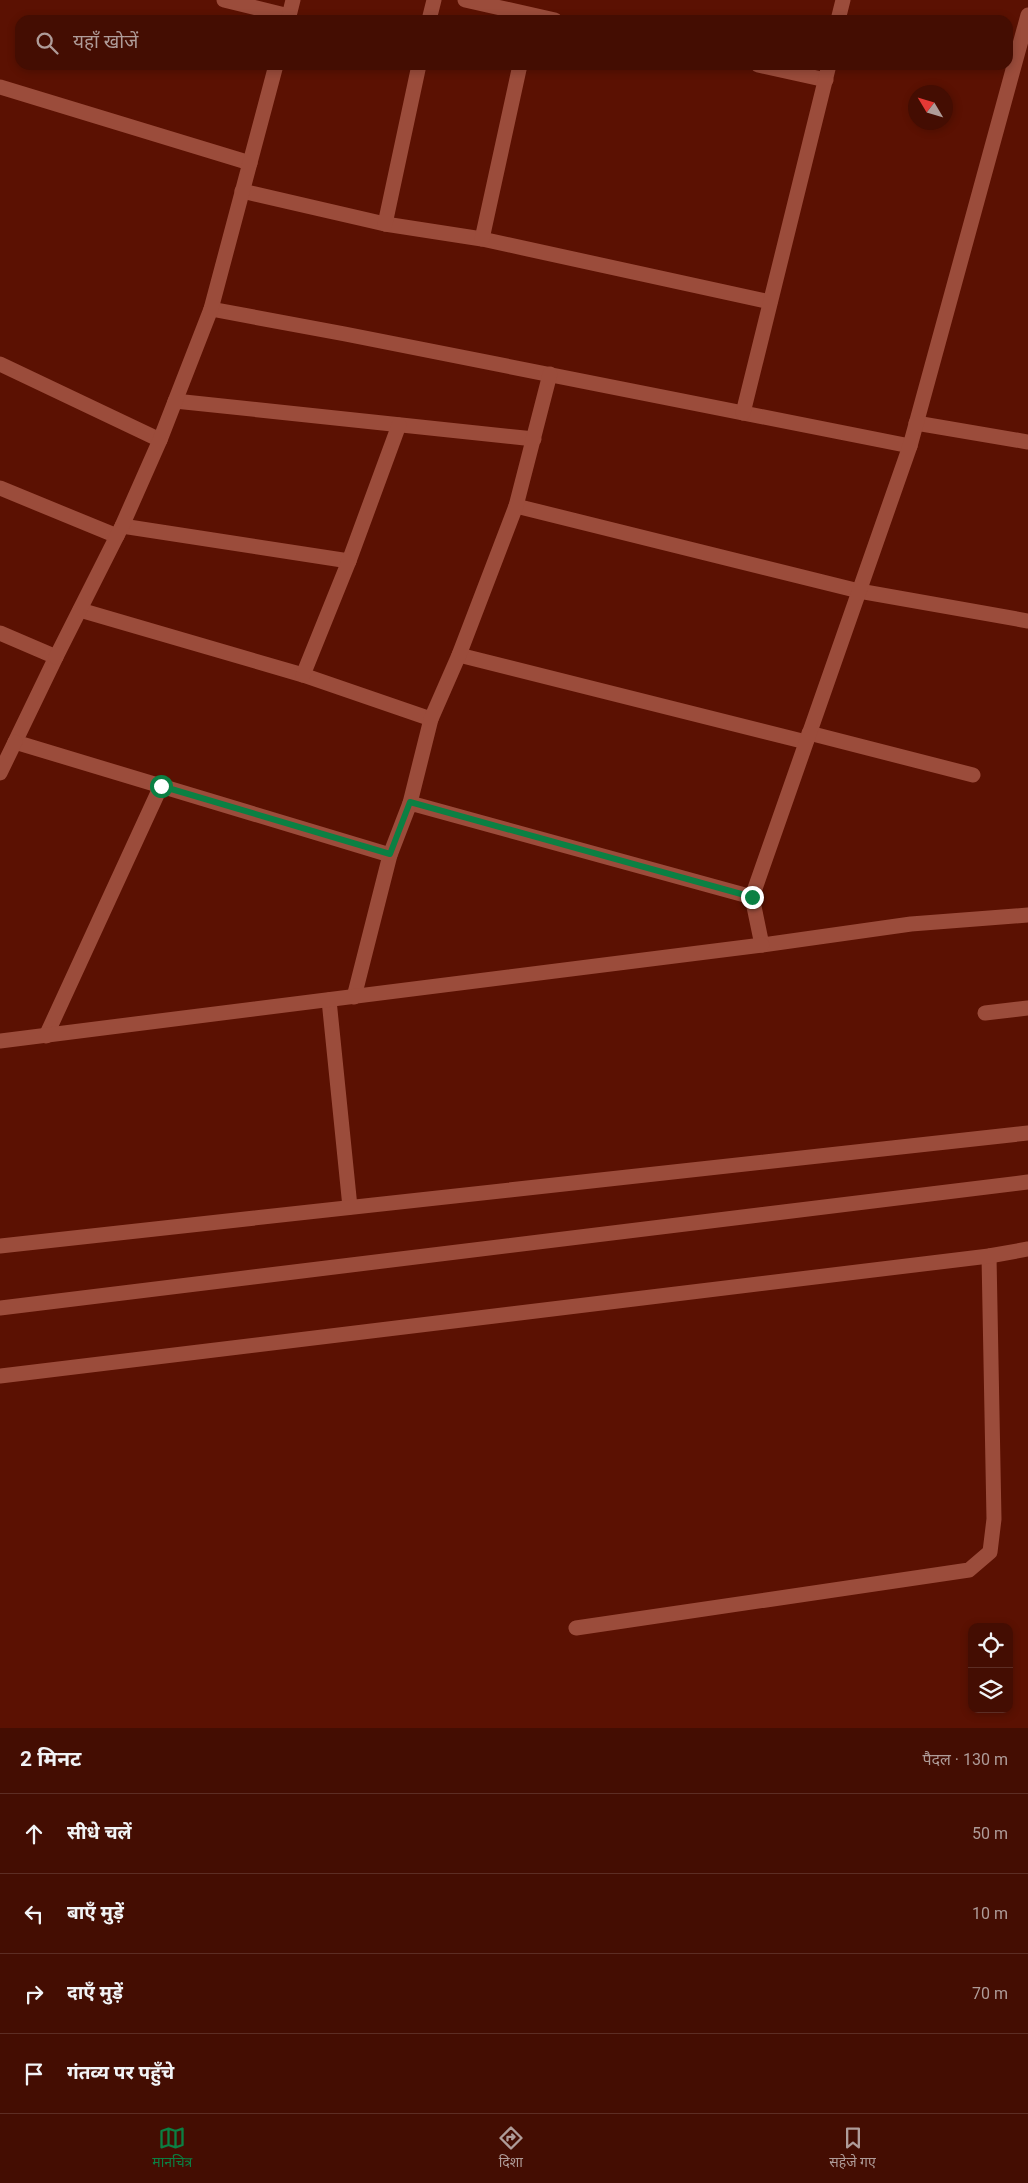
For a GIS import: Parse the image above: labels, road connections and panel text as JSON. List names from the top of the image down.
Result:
{
  "north": "top left",
  "page": {
    "search": "यहाँ खोजें",
    "heading": ["2 मिनट", "पैदल · 130 m"],
    "list": [
      ["सीधे चलें", "50 m"],
      ["बाएँ मुड़ें", "10 m"],
      ["दाएँ मुड़ें", "70 m"],
      "गंतव्य पर पहुँचे"
    ],
    "nav": ["मानचित्र", "दिशा", "सहेजे गए"]
  }
}
